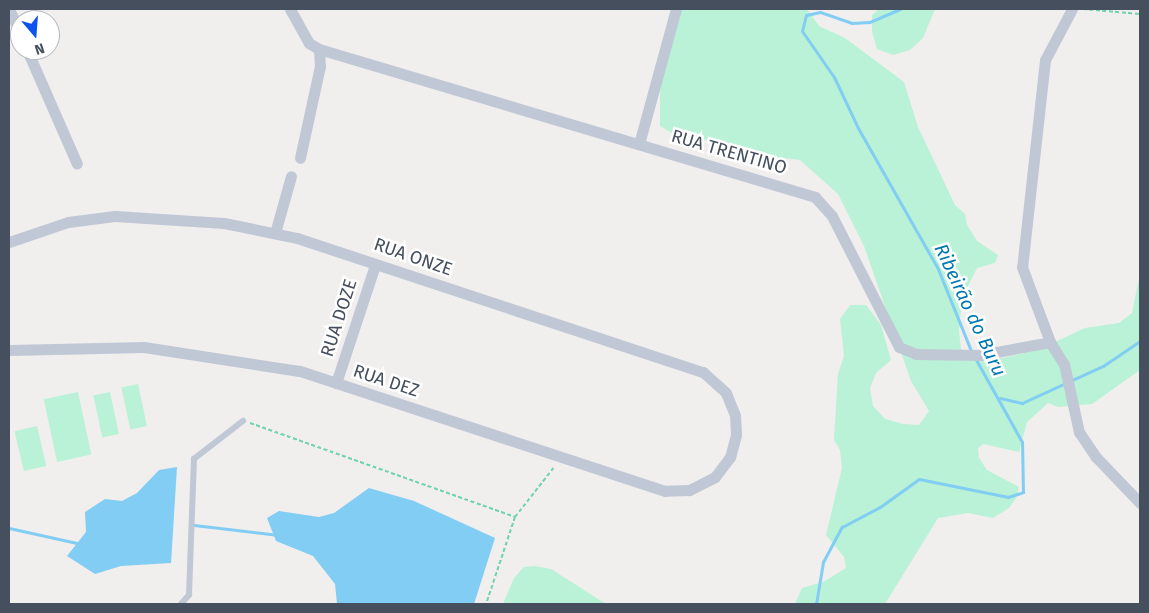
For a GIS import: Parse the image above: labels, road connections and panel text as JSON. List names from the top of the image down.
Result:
{
  "streets": {
    "street": [
      "RUA TRENTINO",
      "RUA ONZE",
      "RUA DOZE",
      "RUA DEZ"
    ]
  },
  "crossings": [
    ["RUA ONZE", "RUA DOZE"],
    ["RUA ONZE", "RUA DEZ"],
    ["RUA DOZE", "RUA DEZ"]
  ],
  "water": ["Ribeirão do Buru"],
  "north": "bottom"
}
